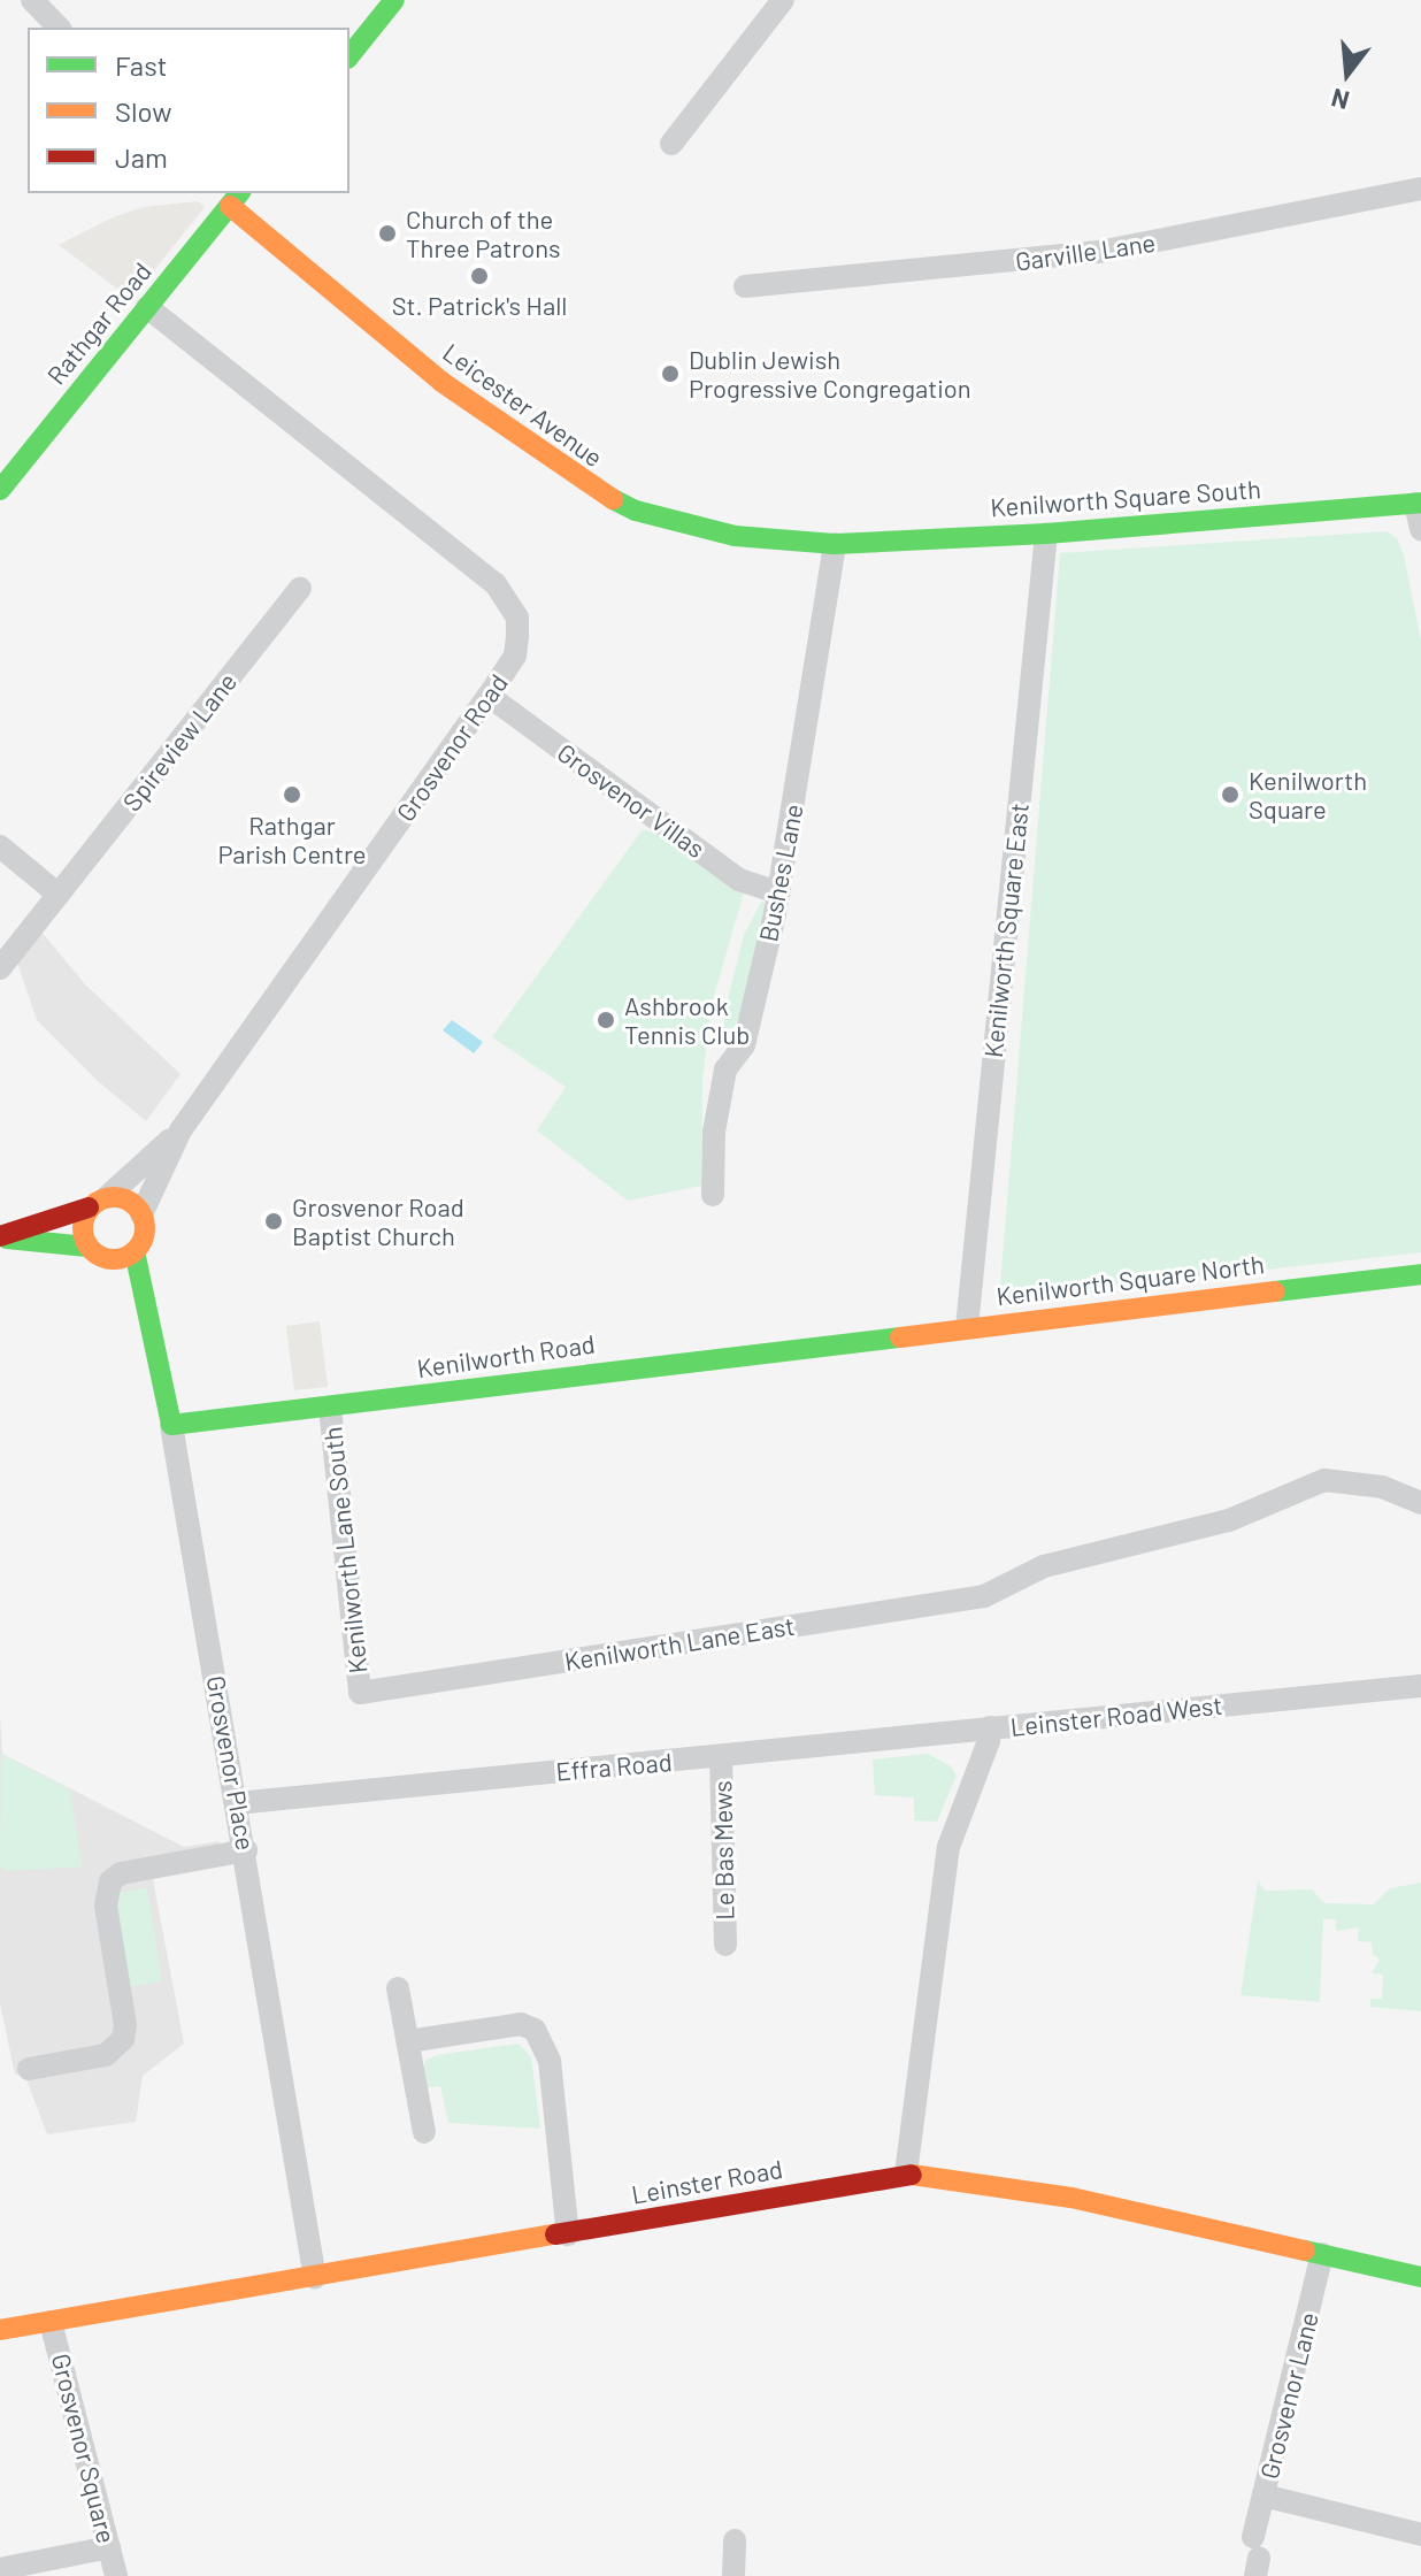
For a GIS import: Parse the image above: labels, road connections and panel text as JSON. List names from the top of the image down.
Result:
{
  "streets": {
    "street": [
      "Garville Lane",
      "Rathgar Road",
      "Leicester Avenue",
      "Kenilworth Square South",
      "Spireview Lane",
      "Grosvenor Road",
      "Grosvenor Villas",
      "Bushes Lane",
      "Kenilworth Square East",
      "Kenilworth Square North",
      "Kenilworth Road",
      "Kenilworth Lane South",
      "Kenilworth Lane East",
      "Leinster Road West",
      "Grosvenor Place",
      "Effra Road",
      "Le Bas Mews",
      "Leinster Road",
      "Grosvenor Lane",
      "Grosvenor Square"
    ]
  },
  "crossings": [
    ["Rathgar Road", "Leicester Avenue"],
    ["Rathgar Road", "Grosvenor Road"],
    ["Leicester Avenue", "Kenilworth Square South"],
    ["Leicester Avenue", "Bushes Lane"],
    ["Kenilworth Square South", "Bushes Lane"],
    ["Kenilworth Square South", "Kenilworth Square East"],
    ["Grosvenor Road", "Grosvenor Villas"],
    ["Grosvenor Road", "Grosvenor Place"],
    ["Grosvenor Villas", "Bushes Lane"],
    ["Kenilworth Square East", "Kenilworth Square North"],
    ["Kenilworth Square North", "Kenilworth Road"],
    ["Kenilworth Road", "Kenilworth Lane South"],
    ["Kenilworth Road", "Grosvenor Place"],
    ["Kenilworth Lane South", "Kenilworth Lane East"],
    ["Leinster Road West", "Effra Road"],
    ["Leinster Road West", "Leinster Road"],
    ["Grosvenor Place", "Effra Road"],
    ["Grosvenor Place", "Leinster Road"],
    ["Effra Road", "Le Bas Mews"],
    ["Leinster Road", "Grosvenor Lane"],
    ["Leinster Road", "Grosvenor Square"]
  ],
  "places": [
    "Church of the Three Patrons",
    "St. Patrick's Hall",
    "Dublin Jewish Progressive Congregation",
    "Rathgar Parish Centre",
    "Kenilworth Square",
    "Ashbrook Tennis Club",
    "Grosvenor Road Baptist Church"
  ],
  "legend": ["Fast", "Slow", "Jam"],
  "north": "bottom"
}
